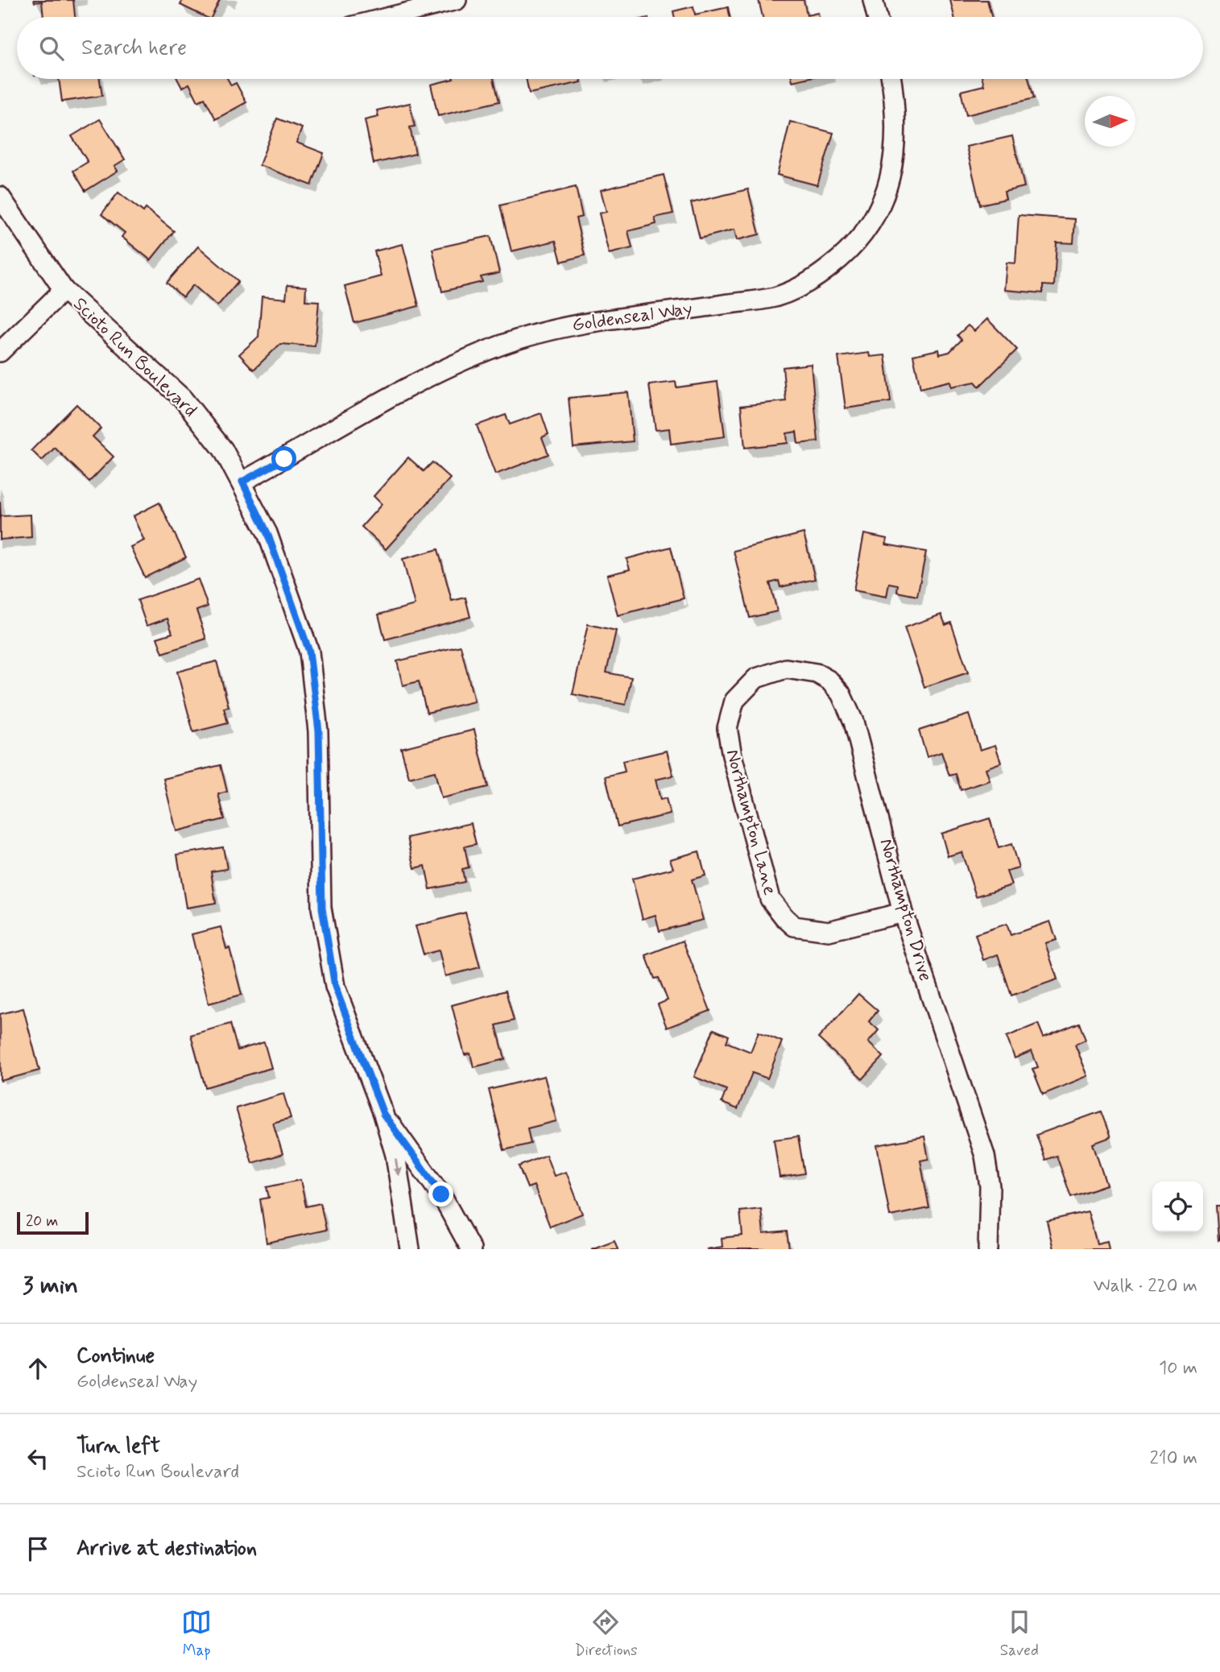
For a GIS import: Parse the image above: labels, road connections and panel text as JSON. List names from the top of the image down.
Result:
{
  "streets": {
    "street": [
      "Goldenseal Way",
      "Scioto Run Boulevard",
      "Northampton Lane",
      "Northampton Drive"
    ]
  },
  "crossings": [
    ["Goldenseal Way", "Scioto Run Boulevard"],
    ["Northampton Lane", "Northampton Drive"]
  ],
  "scale_bar": "20 m",
  "north": "right",
  "page": {
    "search": "Search here",
    "scale": "20 m",
    "heading": ["3 min", "Walk · 220 m"],
    "list": [
      ["Continue", "Goldenseal Way", "10 m"],
      ["Turn left", "Scioto Run Boulevard", "210 m"],
      "Arrive at destination"
    ],
    "nav": ["Map", "Directions", "Saved"]
  }
}
